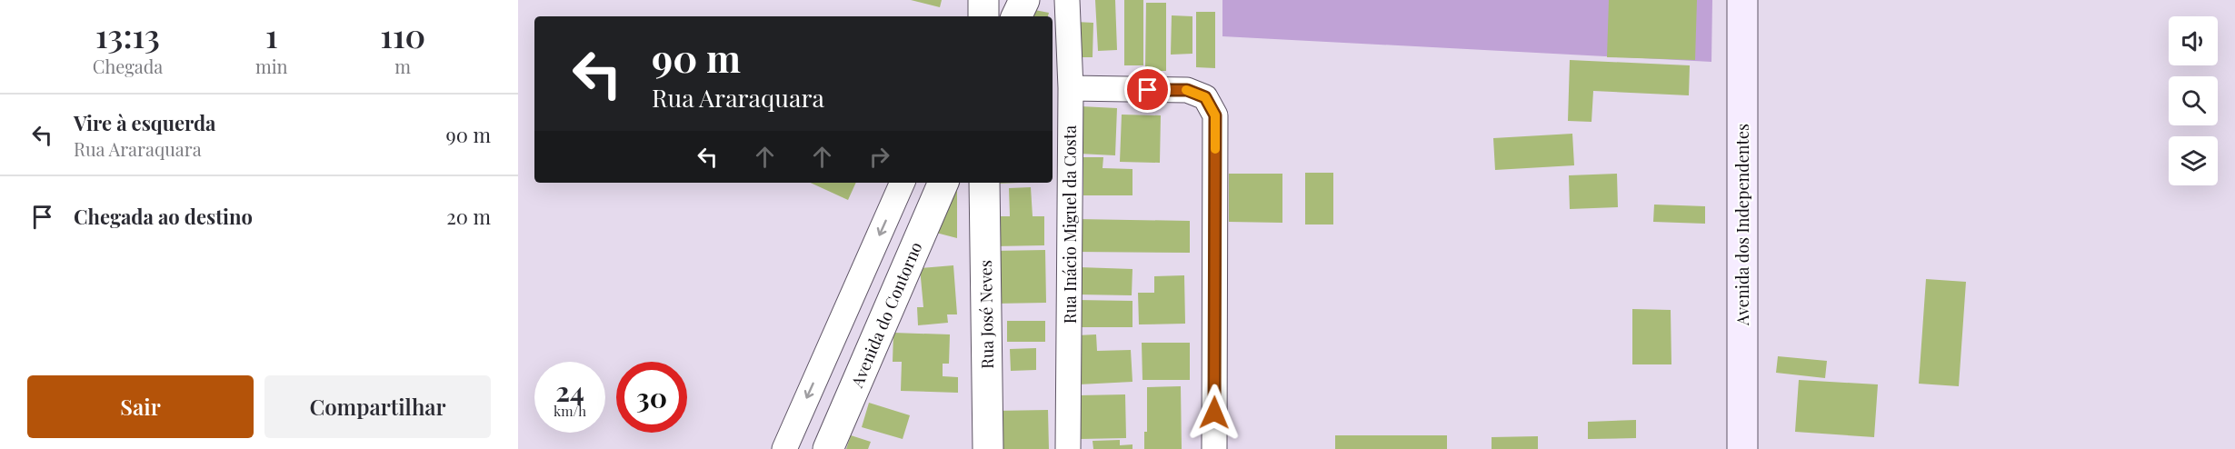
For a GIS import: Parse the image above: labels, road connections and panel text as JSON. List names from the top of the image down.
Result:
{
  "streets": {
    "main road": ["Avenida dos Independentes"],
    "street": ["Rua Inácio Miguel da Costa", "Avenida do Contorno", "Rua José Neves"]
  },
  "page": {
    "eta": [
      "13:13",
      "Chegada",
      "1",
      "min",
      "110",
      "m"
    ],
    "turn": ["90 m", "Rua Araraquara"],
    "list": [
      {
        "name": "Vire à esquerda",
        "note": "Rua Araraquara",
        "value": "90 m"
      },
      {
        "name": "Chegada ao destino",
        "value": "20 m"
      }
    ],
    "speed": "24 km/h",
    "limit": "30",
    "buttons": ["Sair", "Compartilhar"]
  }
}
